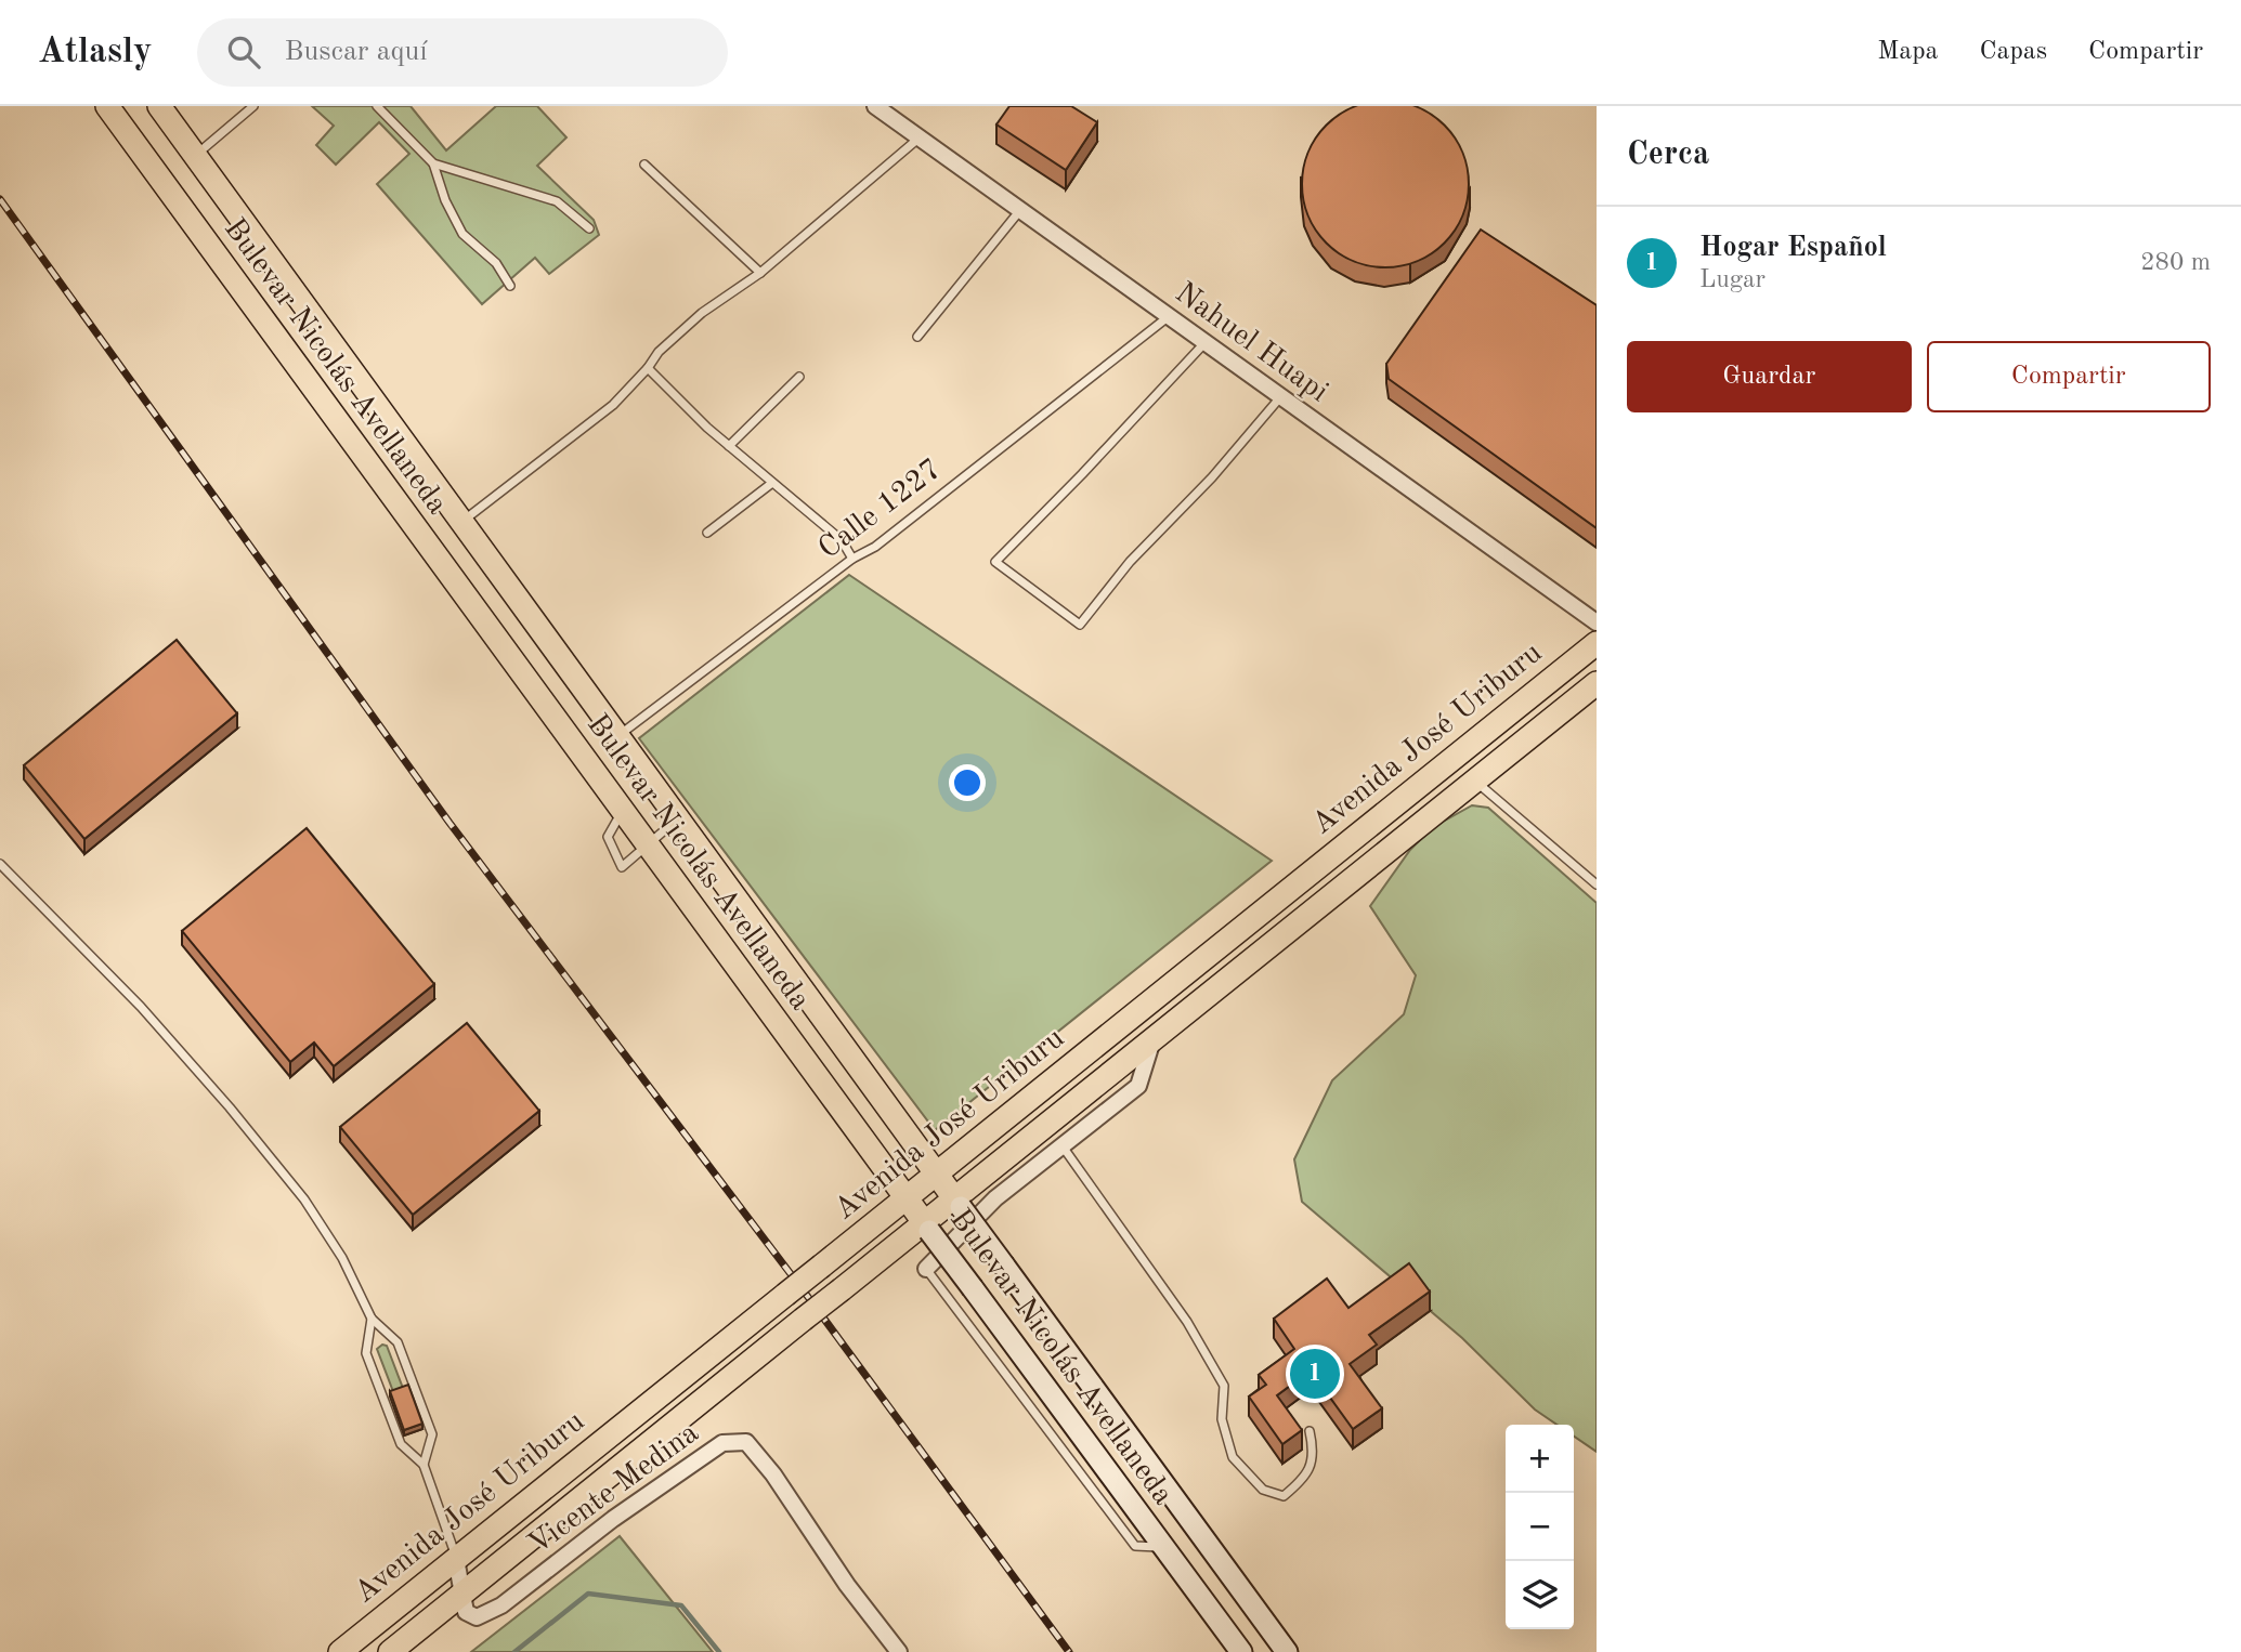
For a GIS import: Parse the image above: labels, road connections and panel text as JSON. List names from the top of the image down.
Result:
{
  "streets": {
    "main road": ["Bulevar Nicolás Avellaneda", "Avenida José Uriburu"],
    "street": ["Nahuel Huapi", "Vicente Medina"],
    "lane": ["Calle 1227"]
  },
  "crossings": [
    ["Nahuel Huapi", "Calle 1227"],
    ["Bulevar Nicolás Avellaneda", "Calle 1227"],
    ["Bulevar Nicolás Avellaneda", "Avenida José Uriburu"],
    ["Avenida José Uriburu", "Vicente Medina"]
  ],
  "page": {
    "header": "Atlasly",
    "search": "Buscar aquí",
    "nav": ["Mapa", "Capas", "Compartir"],
    "heading": "Cerca",
    "list": [
      {
        "mark": "1",
        "name": "Hogar Español",
        "note": "Lugar",
        "value": "280 m"
      }
    ],
    "buttons": ["Guardar", "Compartir"],
    "pins": "1",
    "map_buttons": ["+", "−"]
  }
}
